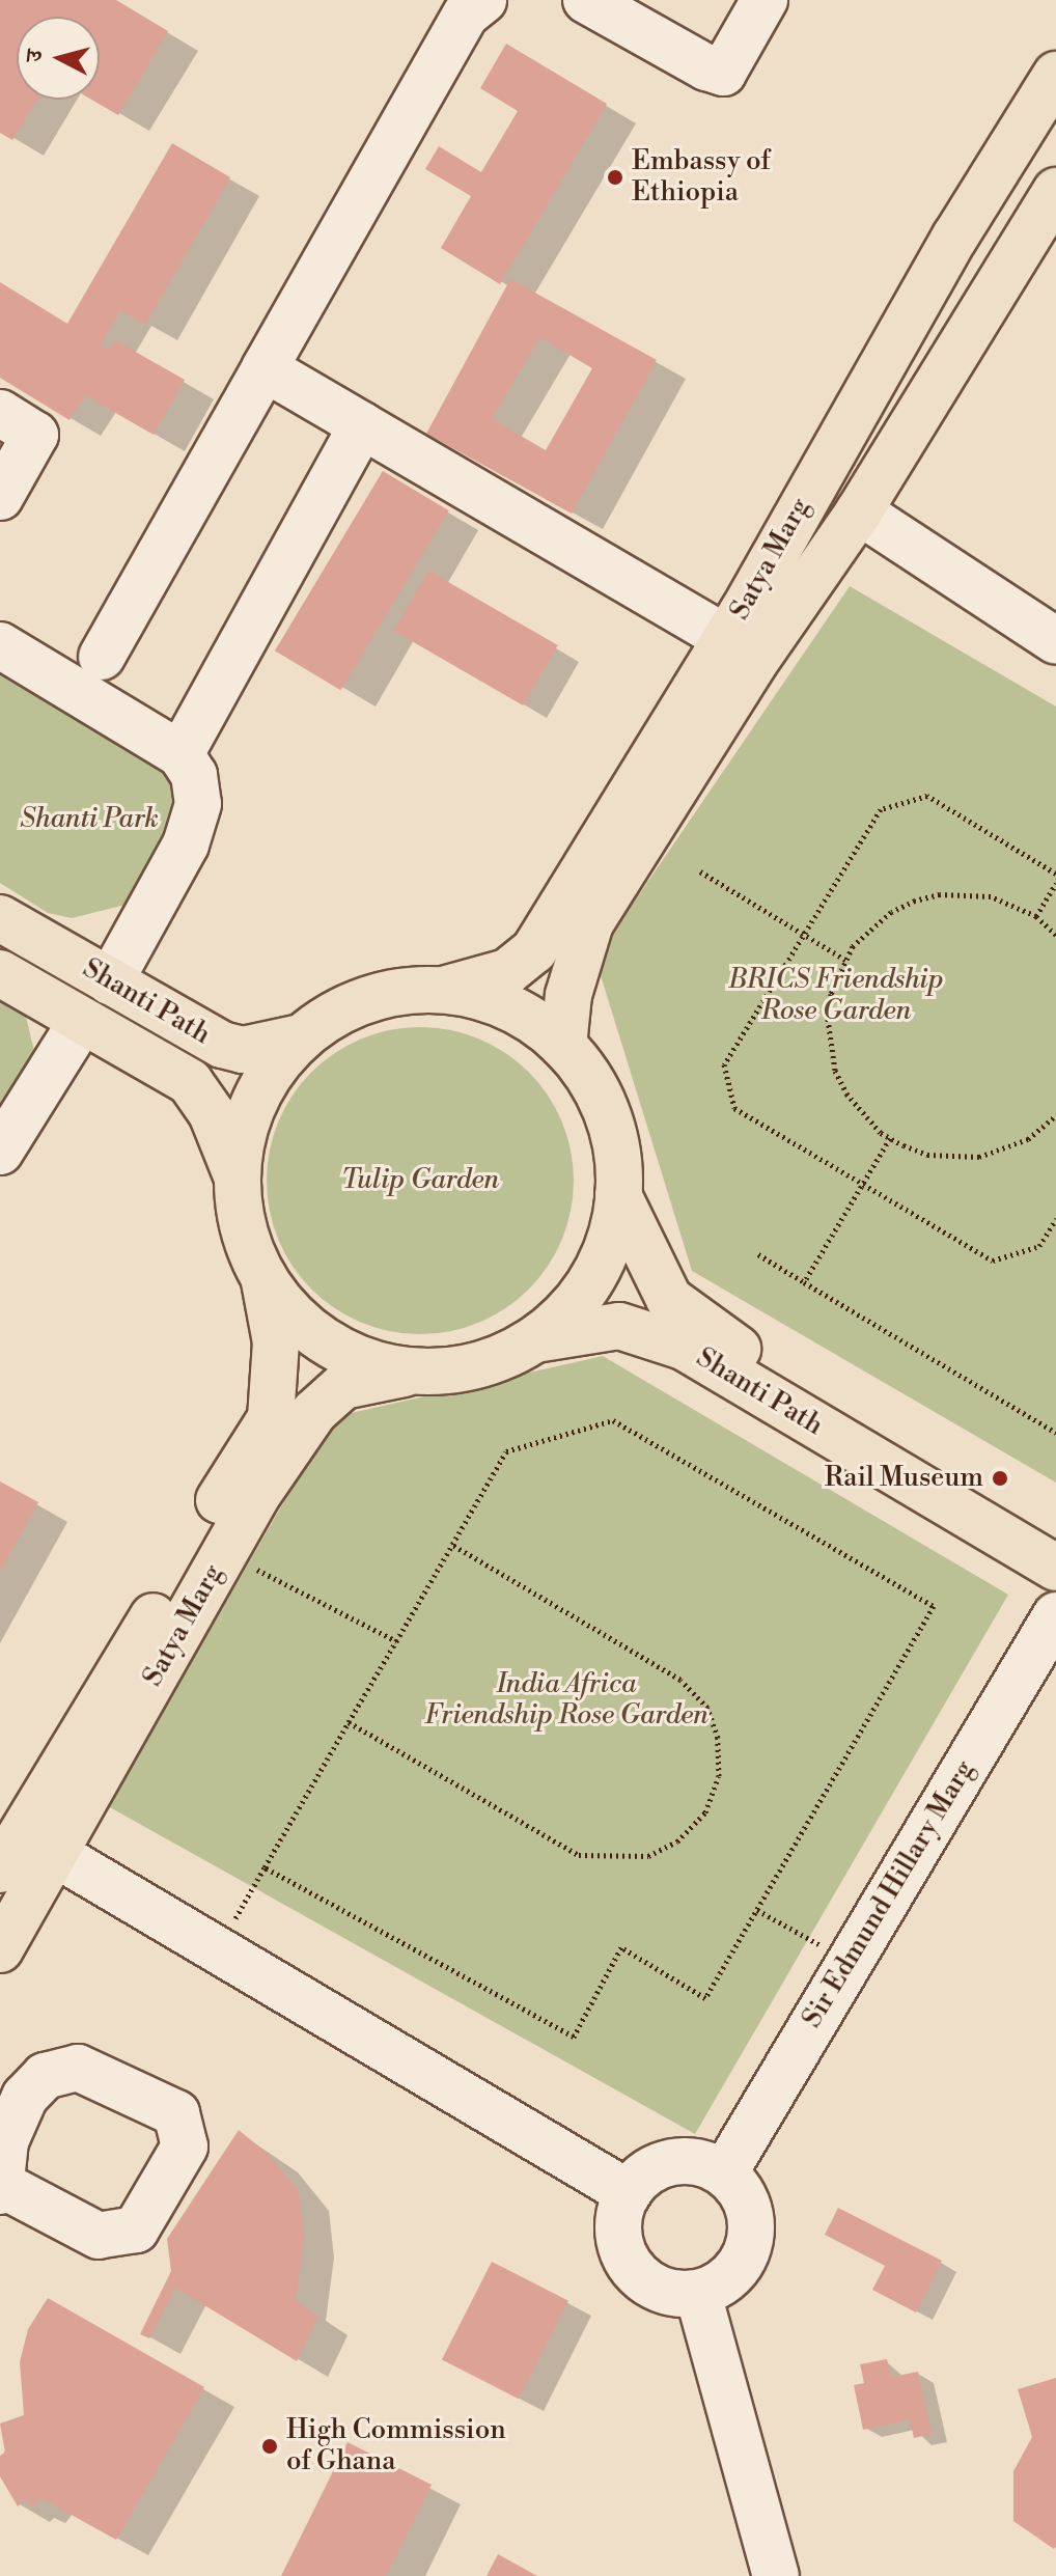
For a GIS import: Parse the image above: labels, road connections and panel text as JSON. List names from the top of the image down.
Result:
{
  "streets": {
    "main road": ["Satya Marg", "Shanti Path"],
    "street": ["Sir Edmund Hillary Marg"]
  },
  "parks": [
    "Shanti Park",
    "BRICS Friendship Rose Garden",
    "Tulip Garden",
    "India Africa Friendship Rose Garden"
  ],
  "places": ["Embassy of Ethiopia", "Rail Museum", "High Commission of Ghana"],
  "north": "left"
}
